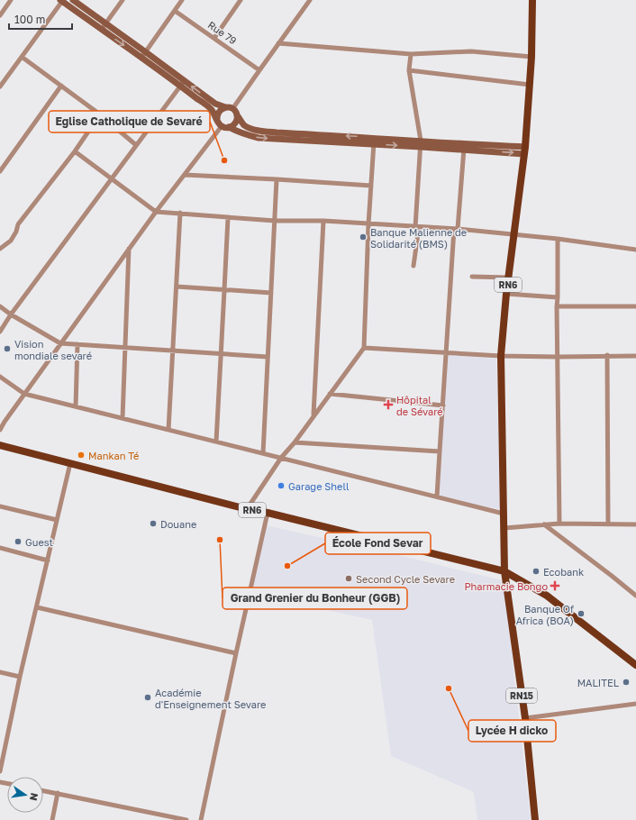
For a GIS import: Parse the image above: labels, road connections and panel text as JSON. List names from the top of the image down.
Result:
{
  "streets": {
    "main road": ["RN6", "RN15"],
    "street": ["Rue 79"]
  },
  "crossings": [
    ["RN6", "RN15"]
  ],
  "places": {
    "other": [
      "Eglise Catholique de Sevaré",
      "Banque Malienne de Solidarité (BMS)",
      "Vision mondiale sevaré",
      "Mankan Té",
      "Garage Shell",
      "Douane",
      "Grand Grenier du Bonheur (GGB)",
      "Guest",
      "École Fond Sevar",
      "Ecobank",
      "Second Cycle Sevare",
      "Banque Of Africa (BOA)",
      "MALITEL",
      "Lycée H dicko",
      "Académie d'Enseignement Sevare"
    ],
    "health": ["Hôpital de Sévaré", "Pharmacie Bongo"]
  },
  "scale_bar": "100 m",
  "north": "right"
}
